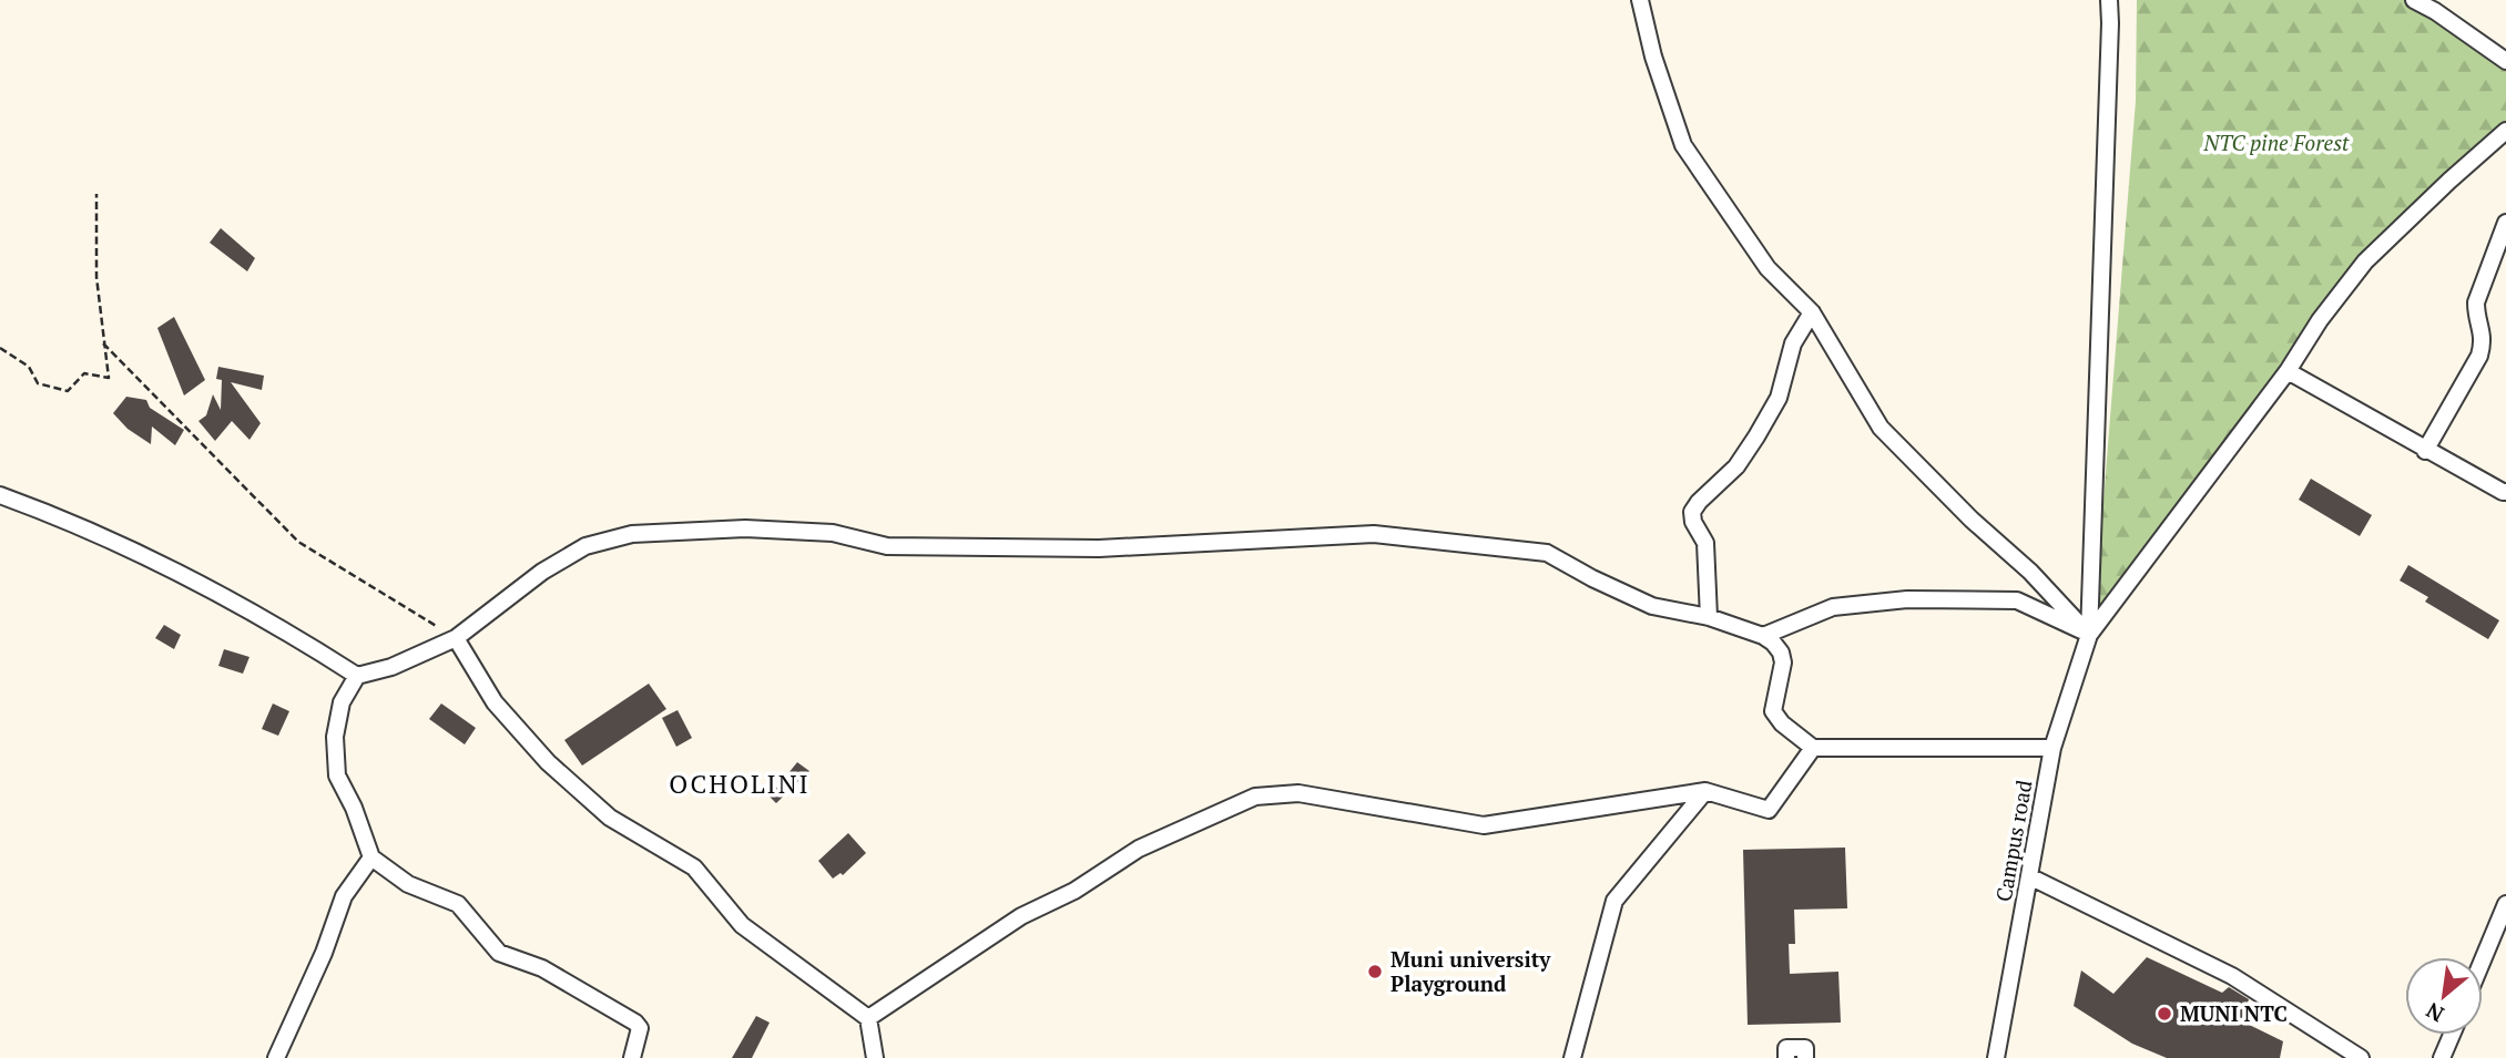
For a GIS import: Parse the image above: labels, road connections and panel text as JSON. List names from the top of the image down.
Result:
{
  "streets": {
    "street": ["Campus road"]
  },
  "districts": ["OCHOLINI"],
  "parks": ["NTC pine Forest"],
  "places": ["Muni university Playground", "MUNI NTC"],
  "north": "bottom left"
}
